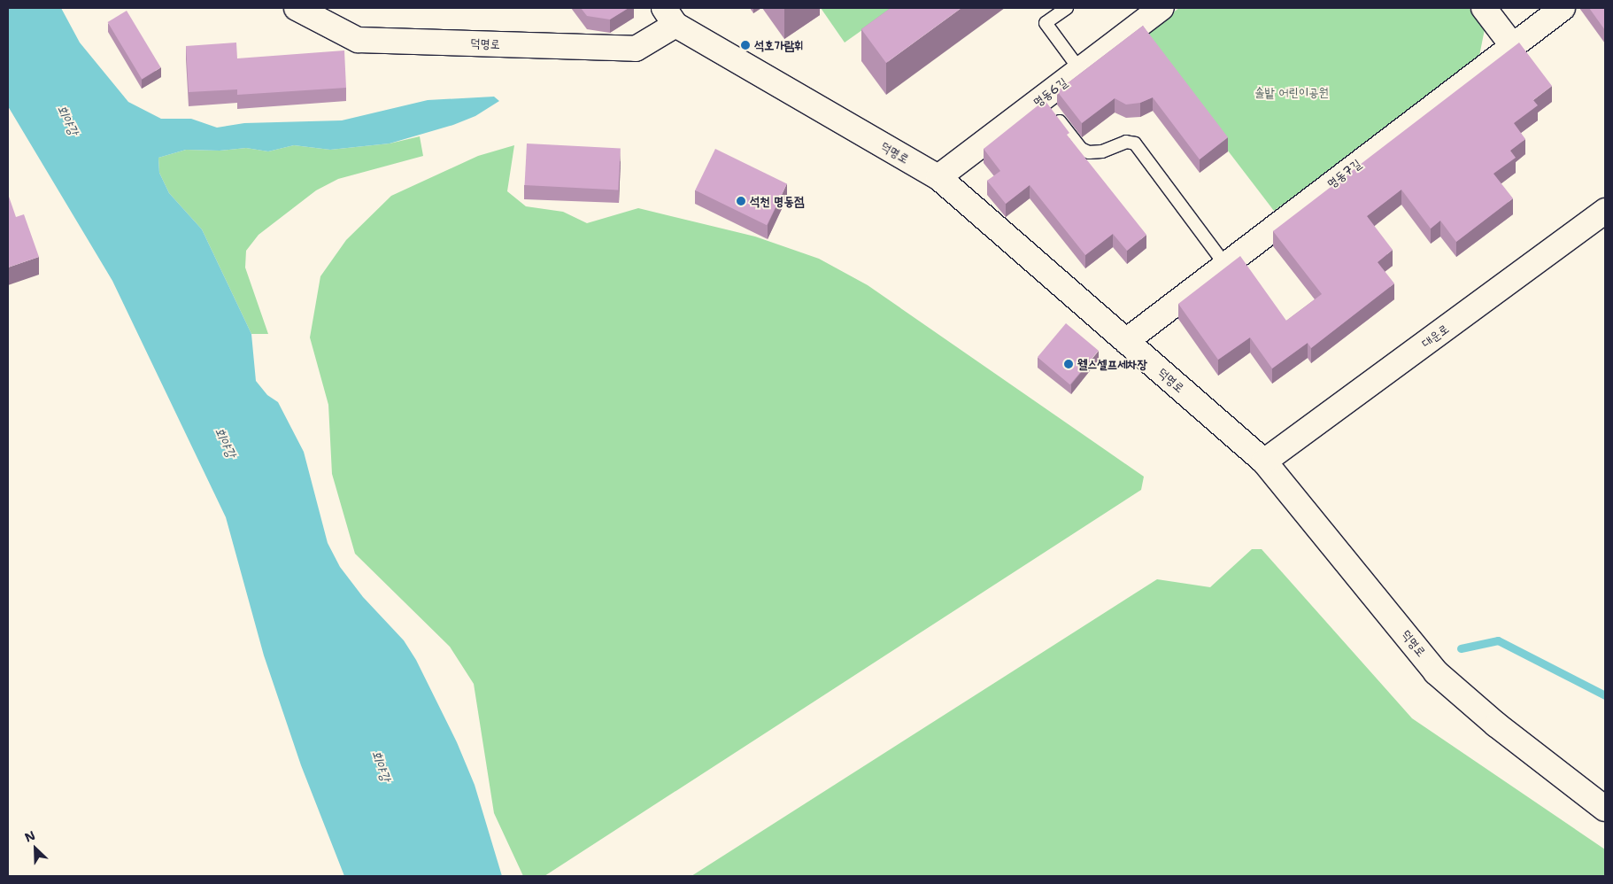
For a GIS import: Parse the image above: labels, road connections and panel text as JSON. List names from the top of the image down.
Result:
{
  "streets": {
    "street": [
      "덕명로",
      "명동6길",
      "명동7길",
      "대운로"
    ]
  },
  "crossings": [
    ["덕명로", "명동6길"],
    ["덕명로", "명동7길"],
    ["덕명로", "대운로"]
  ],
  "water": ["회야강"],
  "parks": ["솔밭 어린이공원"],
  "places": ["석호가람휘", "석천 명동점", "웰스셀프세차장"],
  "north": "top left"
}
